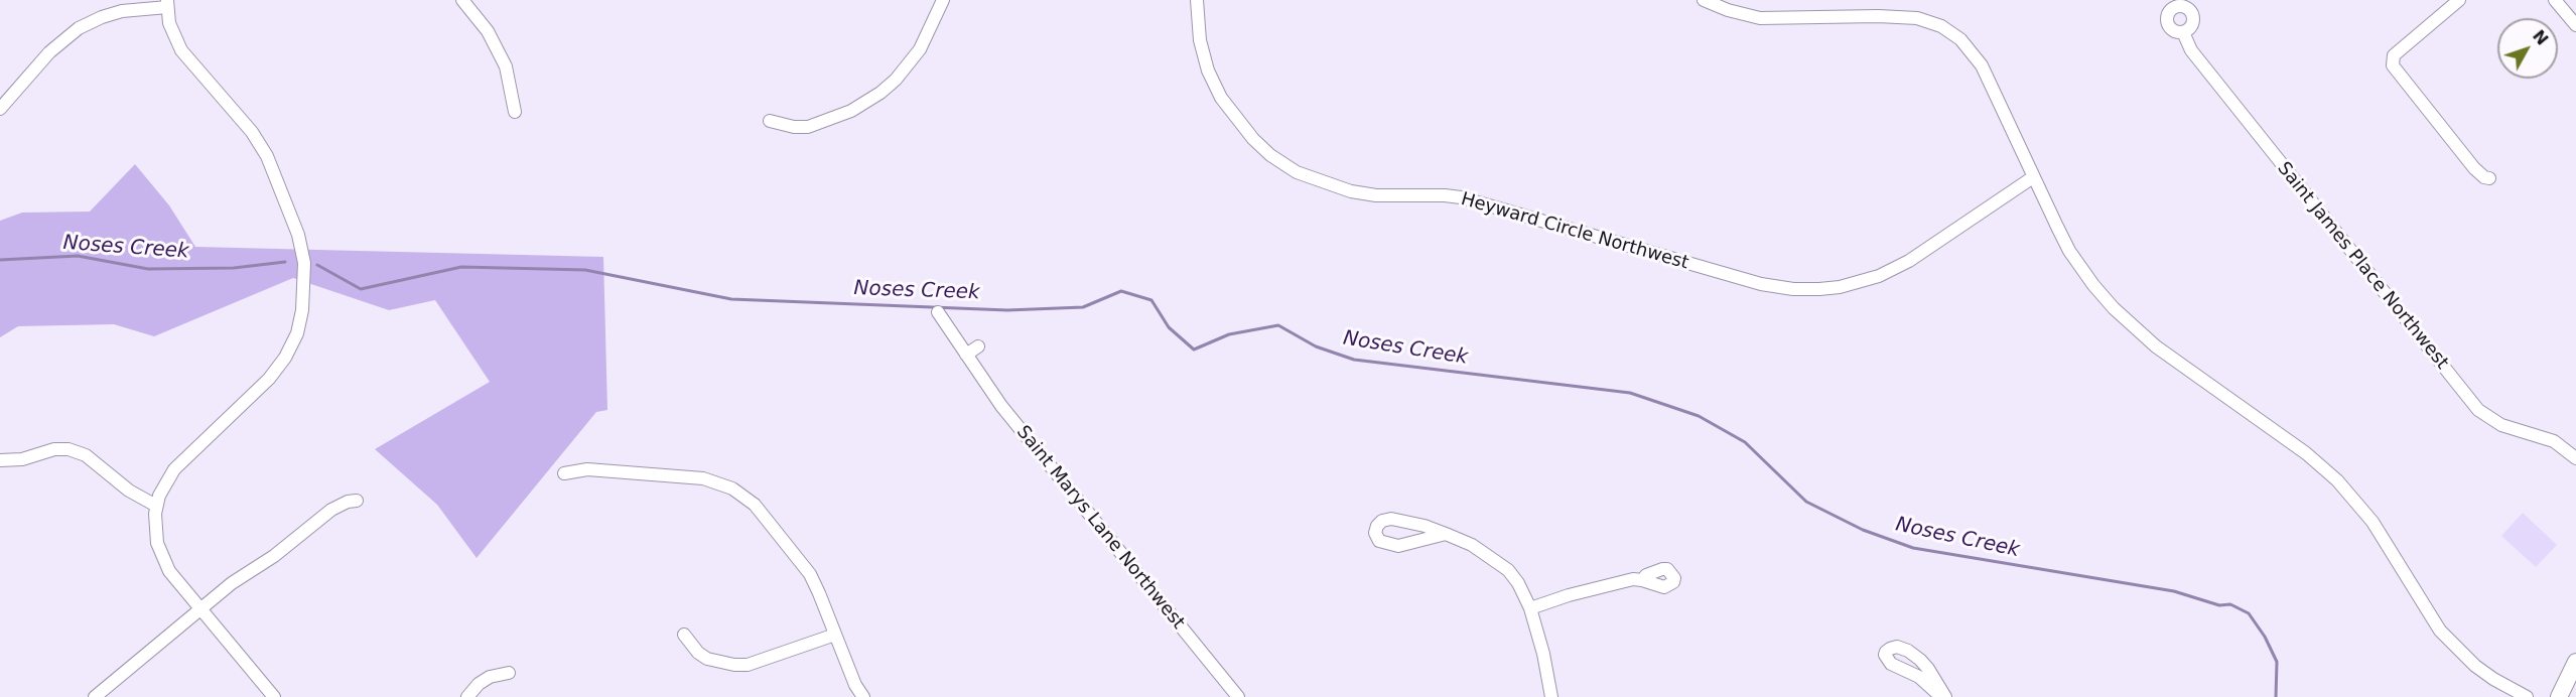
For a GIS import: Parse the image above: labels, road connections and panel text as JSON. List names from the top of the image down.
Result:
{
  "streets": {
    "street": ["Heyward Circle Northwest", "Saint James Place Northwest", "Saint Marys Lane Northwest"]
  },
  "water": ["Noses Creek"],
  "north": "top right"
}
